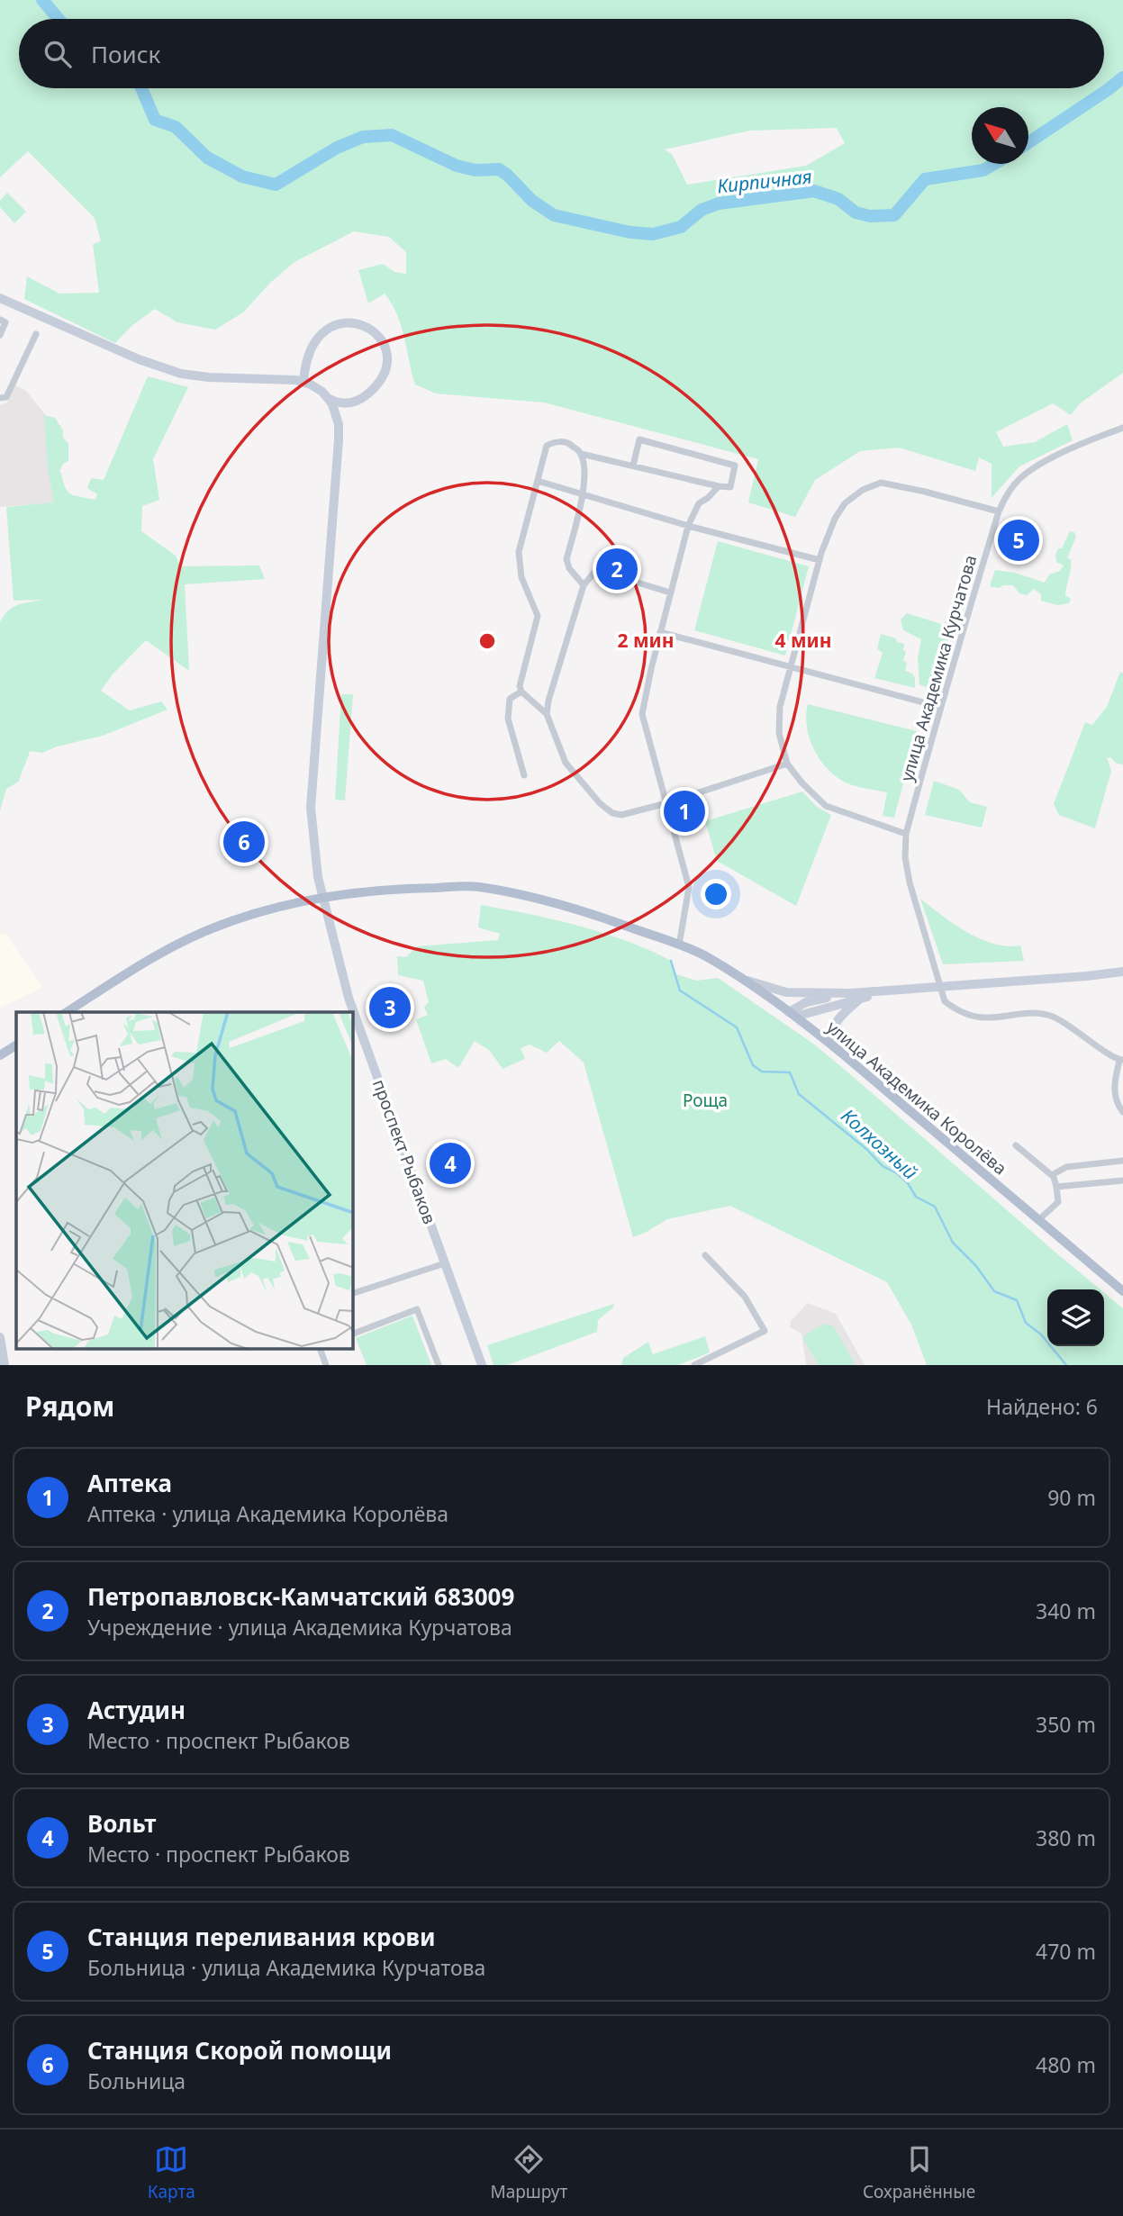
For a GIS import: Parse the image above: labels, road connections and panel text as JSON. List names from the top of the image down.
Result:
{
  "streets": {
    "main road": ["улица Академика Королёва", "проспект Рыбаков"],
    "street": ["улица Академика Курчатова"]
  },
  "crossings": [
    ["улица Академика Королёва", "проспект Рыбаков"]
  ],
  "water": ["Кирпичная", "Колхозный"],
  "parks": ["Роща"],
  "north": "top left",
  "page": {
    "search": "Поиск",
    "pins": [
      "5",
      "2",
      "1",
      "6",
      "3",
      "4"
    ],
    "heading": ["Рядом", "Найдено: 6"],
    "list": [
      {
        "mark": "1",
        "name": "Аптека",
        "note": "Аптека · улица Академика Королёва",
        "value": "90 m"
      },
      {
        "mark": "2",
        "name": "Петропавловск-Камчатский 683009",
        "note": "Учреждение · улица Академика Курчатова",
        "value": "340 m"
      },
      {
        "mark": "3",
        "name": "Астудин",
        "note": "Место · проспект Рыбаков",
        "value": "350 m"
      },
      {
        "mark": "4",
        "name": "Вольт",
        "note": "Место · проспект Рыбаков",
        "value": "380 m"
      },
      {
        "mark": "5",
        "name": "Станция переливания крови",
        "note": "Больница · улица Академика Курчатова",
        "value": "470 m"
      },
      {
        "mark": "6",
        "name": "Станция Скорой помощи",
        "note": "Больница",
        "value": "480 m"
      }
    ],
    "nav": ["Карта", "Маршрут", "Сохранённые"]
  },
  "rings": ["2 мин", "4 мин"]
}
